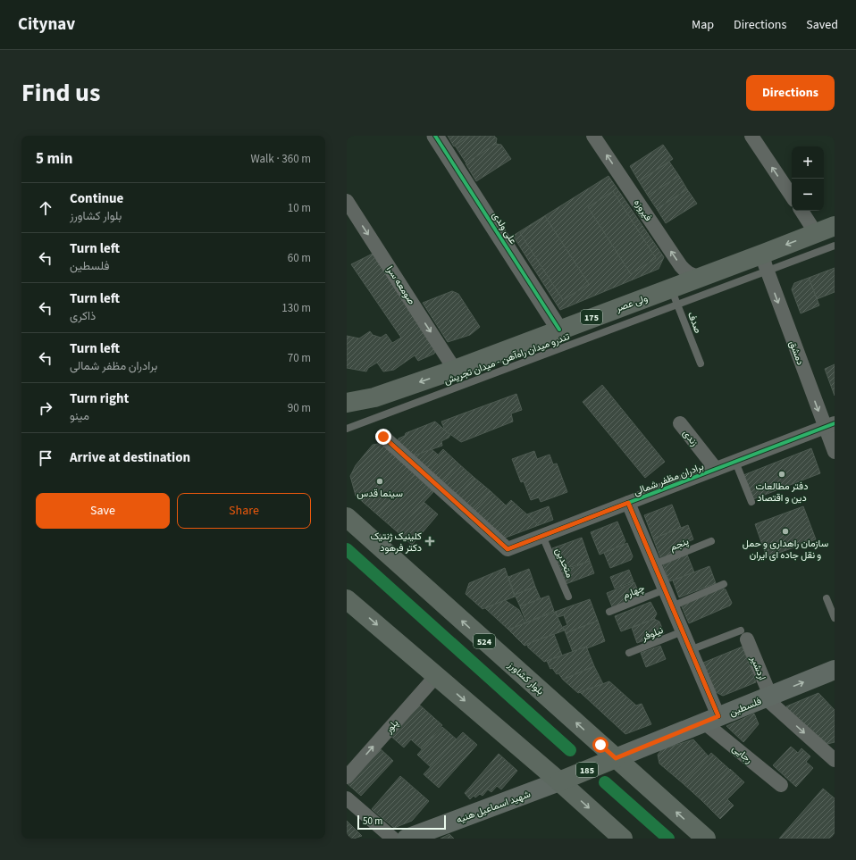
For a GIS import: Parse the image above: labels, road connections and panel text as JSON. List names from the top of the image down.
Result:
{
  "streets": {
    "main road": [
      "ولی عصر",
      "175",
      "524",
      "بلوار کشاورز",
      "فلسطین",
      "185",
      "شهید اسماعیل هنیه"
    ],
    "street": [
      "فیروزه",
      "علی ولدی",
      "صومعه سرا",
      "دمشق",
      "زندی",
      "برادران مظفر شمالی",
      "اردشیر",
      "پلور",
      "رجایی"
    ],
    "lane": [
      "صدف",
      "تندرو میدان راه‌آهن - میدان تجریش",
      "پنجم",
      "متحدین",
      "چهارم",
      "نیلوفر"
    ]
  },
  "crossings": [
    ["فیروزه", "ولی عصر"],
    ["علی ولدی", "ولی عصر"],
    ["صومعه سرا", "ولی عصر"],
    ["ولی عصر", "صدف"],
    ["ولی عصر", "دمشق"],
    ["ولی عصر", "تندرو میدان راه‌آهن - میدان تجریش"],
    ["صدف", "تندرو میدان راه‌آهن - میدان تجریش"],
    ["دمشق", "تندرو میدان راه‌آهن - میدان تجریش"],
    ["دمشق", "برادران مظفر شمالی"],
    ["زندی", "برادران مظفر شمالی"],
    ["برادران مظفر شمالی", "متحدین"],
    ["اردشیر", "فلسطین"],
    ["بلوار کشاورز", "فلسطین"],
    ["بلوار کشاورز", "185"],
    ["فلسطین", "رجایی"],
    ["فلسطین", "185"],
    ["185", "شهید اسماعیل هنیه"]
  ],
  "one_way": [
    "فیروزه",
    "صومعه سرا",
    "دمشق",
    "پلور"
  ],
  "places": {
    "other": ["دفتر مطالعات دین و اقتصاد", "سینما قدس", "سازمان راهداری و حمل و نقل جاده ای ایران"],
    "health": ["کلینیک ژنتیک دکتر فرهود"]
  },
  "scale_bar": "50 m",
  "page": {
    "header": "Citynav",
    "nav": ["Map", "Directions", "Saved"],
    "title": "Find us",
    "buttons": [
      "Directions",
      ["Save", "Share"]
    ],
    "heading": ["5 min", "Walk · 360 m"],
    "map_buttons": ["+", "−"],
    "list": [
      ["Continue", "بلوار کشاورز", "10 m"],
      ["Turn left", "فلسطین", "60 m"],
      ["Turn left", "ذاکری", "130 m"],
      ["Turn left", "برادران مظفر شمالی", "70 m"],
      ["Turn right", "مینو", "90 m"],
      "Arrive at destination"
    ],
    "scale": "50 m"
  }
}
